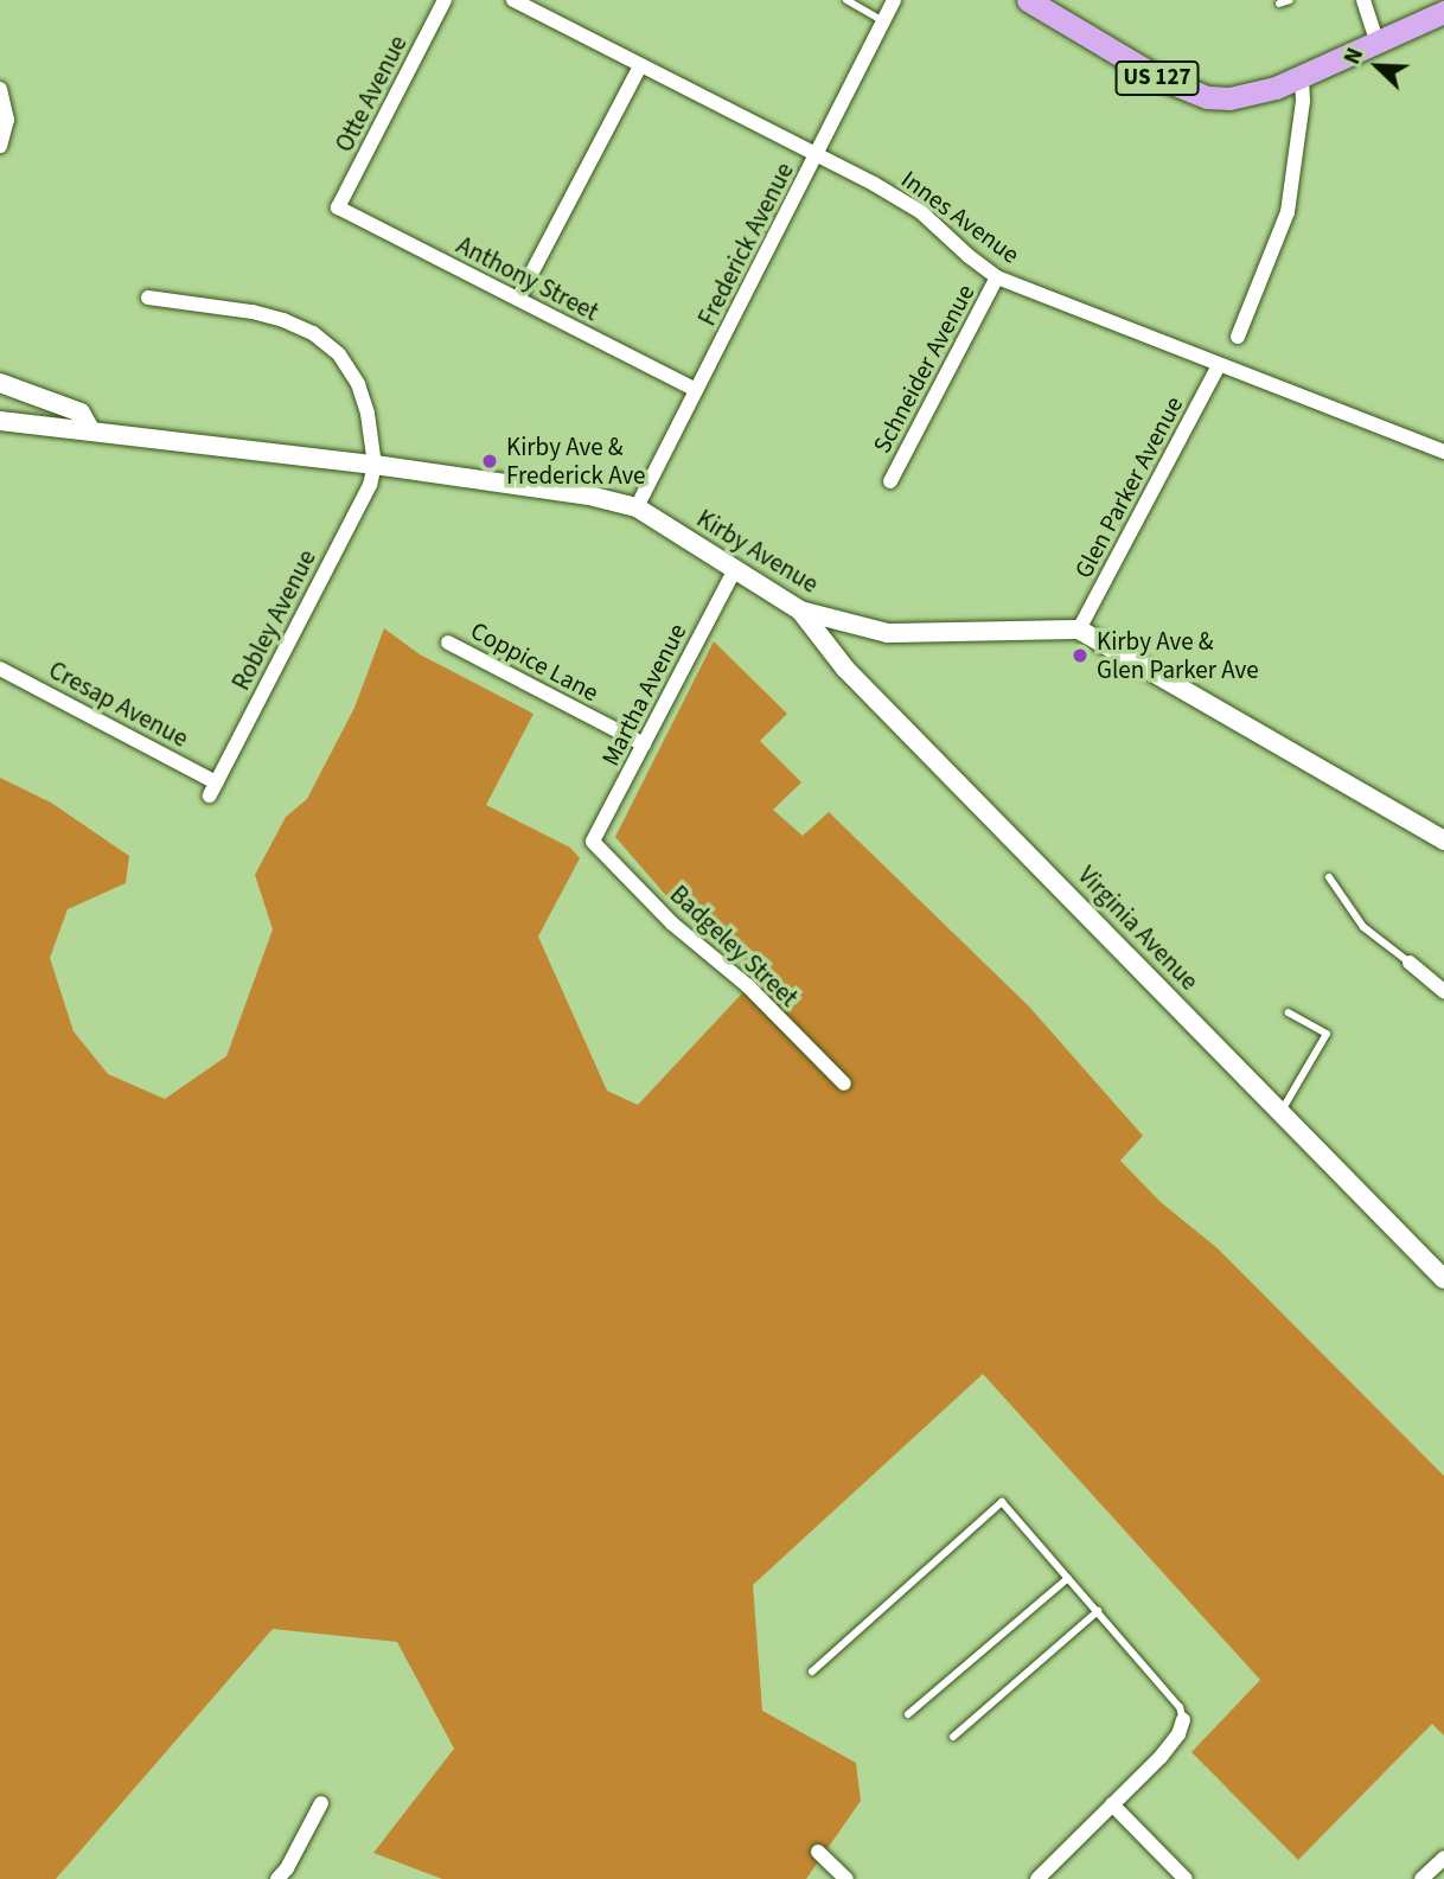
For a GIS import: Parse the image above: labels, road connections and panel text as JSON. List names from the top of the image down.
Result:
{
  "streets": {
    "main road": ["US 127"],
    "street": [
      "Otte Avenue",
      "Innes Avenue",
      "Frederick Avenue",
      "Anthony Street",
      "Schneider Avenue",
      "Glen Parker Avenue",
      "Kirby Avenue",
      "Robley Avenue",
      "Coppice Lane",
      "Martha Avenue",
      "Cresap Avenue",
      "Virginia Avenue",
      "Badgeley Street"
    ]
  },
  "crossings": [
    ["Otte Avenue", "Anthony Street"],
    ["Innes Avenue", "Frederick Avenue"],
    ["Innes Avenue", "Schneider Avenue"],
    ["Innes Avenue", "Glen Parker Avenue"],
    ["Frederick Avenue", "Anthony Street"],
    ["Frederick Avenue", "Kirby Avenue"],
    ["Glen Parker Avenue", "Kirby Avenue"],
    ["Kirby Avenue", "Robley Avenue"],
    ["Kirby Avenue", "Martha Avenue"],
    ["Kirby Avenue", "Virginia Avenue"],
    ["Robley Avenue", "Cresap Avenue"],
    ["Coppice Lane", "Martha Avenue"],
    ["Martha Avenue", "Badgeley Street"]
  ],
  "places": ["Kirby Ave & Frederick Ave", "Kirby Ave & Glen Parker Ave"],
  "north": "top left"
}
